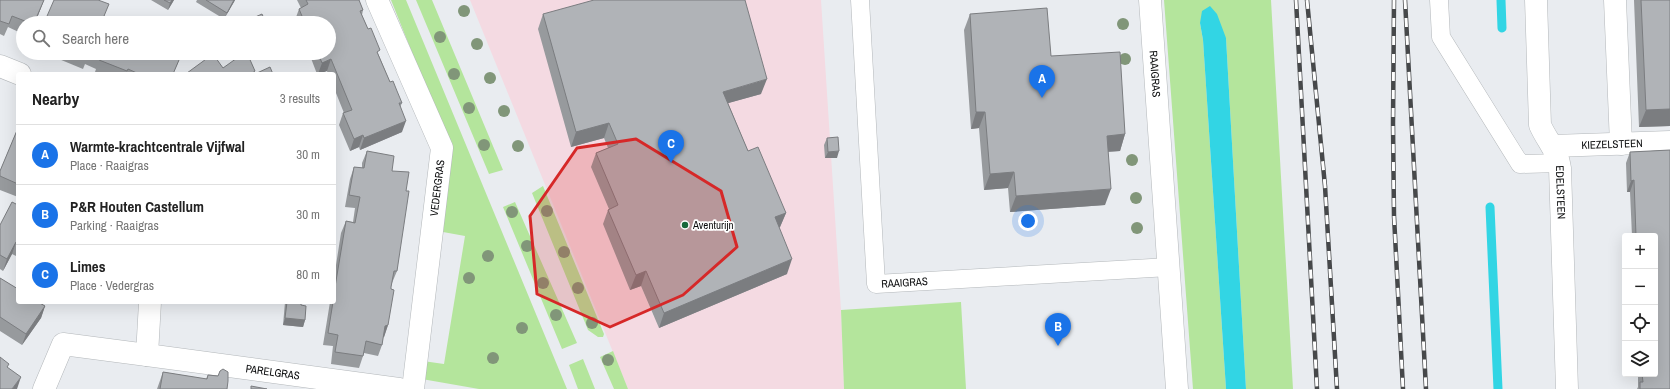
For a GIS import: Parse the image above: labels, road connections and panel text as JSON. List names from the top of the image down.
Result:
{
  "streets": {
    "street": [
      "RAAIGRAS",
      "KIEZELSTEEN",
      "VEDERGRAS",
      "EDELSTEEN",
      "PARELGRAS"
    ]
  },
  "crossings": [
    ["KIEZELSTEEN", "EDELSTEEN"]
  ],
  "places": ["Aventurijn"],
  "page": {
    "search": "Search here",
    "pins": ["A", "C", "B"],
    "heading": ["Nearby", "3 results"],
    "list": [
      {
        "mark": "A",
        "name": "Warmte-krachtcentrale Vijfwal",
        "note": "Place · Raaigras",
        "value": "30 m"
      },
      {
        "mark": "B",
        "name": "P&R Houten Castellum",
        "note": "Parking · Raaigras",
        "value": "30 m"
      },
      {
        "mark": "C",
        "name": "Limes",
        "note": "Place · Vedergras",
        "value": "80 m"
      }
    ],
    "map_buttons": ["+", "−"]
  }
}
